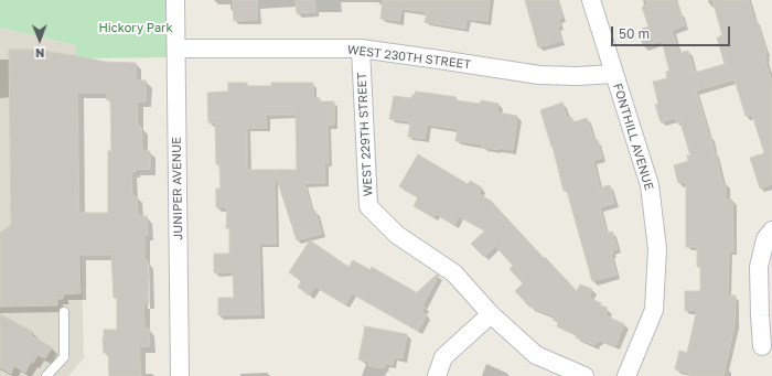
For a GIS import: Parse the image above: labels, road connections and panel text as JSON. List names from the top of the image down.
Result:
{
  "streets": {
    "street": [
      "WEST 230TH STREET",
      "WEST 229TH STREET",
      "FONTHILL AVENUE",
      "JUNIPER AVENUE"
    ]
  },
  "crossings": [
    ["WEST 230TH STREET", "WEST 229TH STREET"],
    ["WEST 230TH STREET", "FONTHILL AVENUE"],
    ["WEST 230TH STREET", "JUNIPER AVENUE"]
  ],
  "parks": ["Hickory Park"],
  "scale_bar": "50 m",
  "north": "bottom"
}
